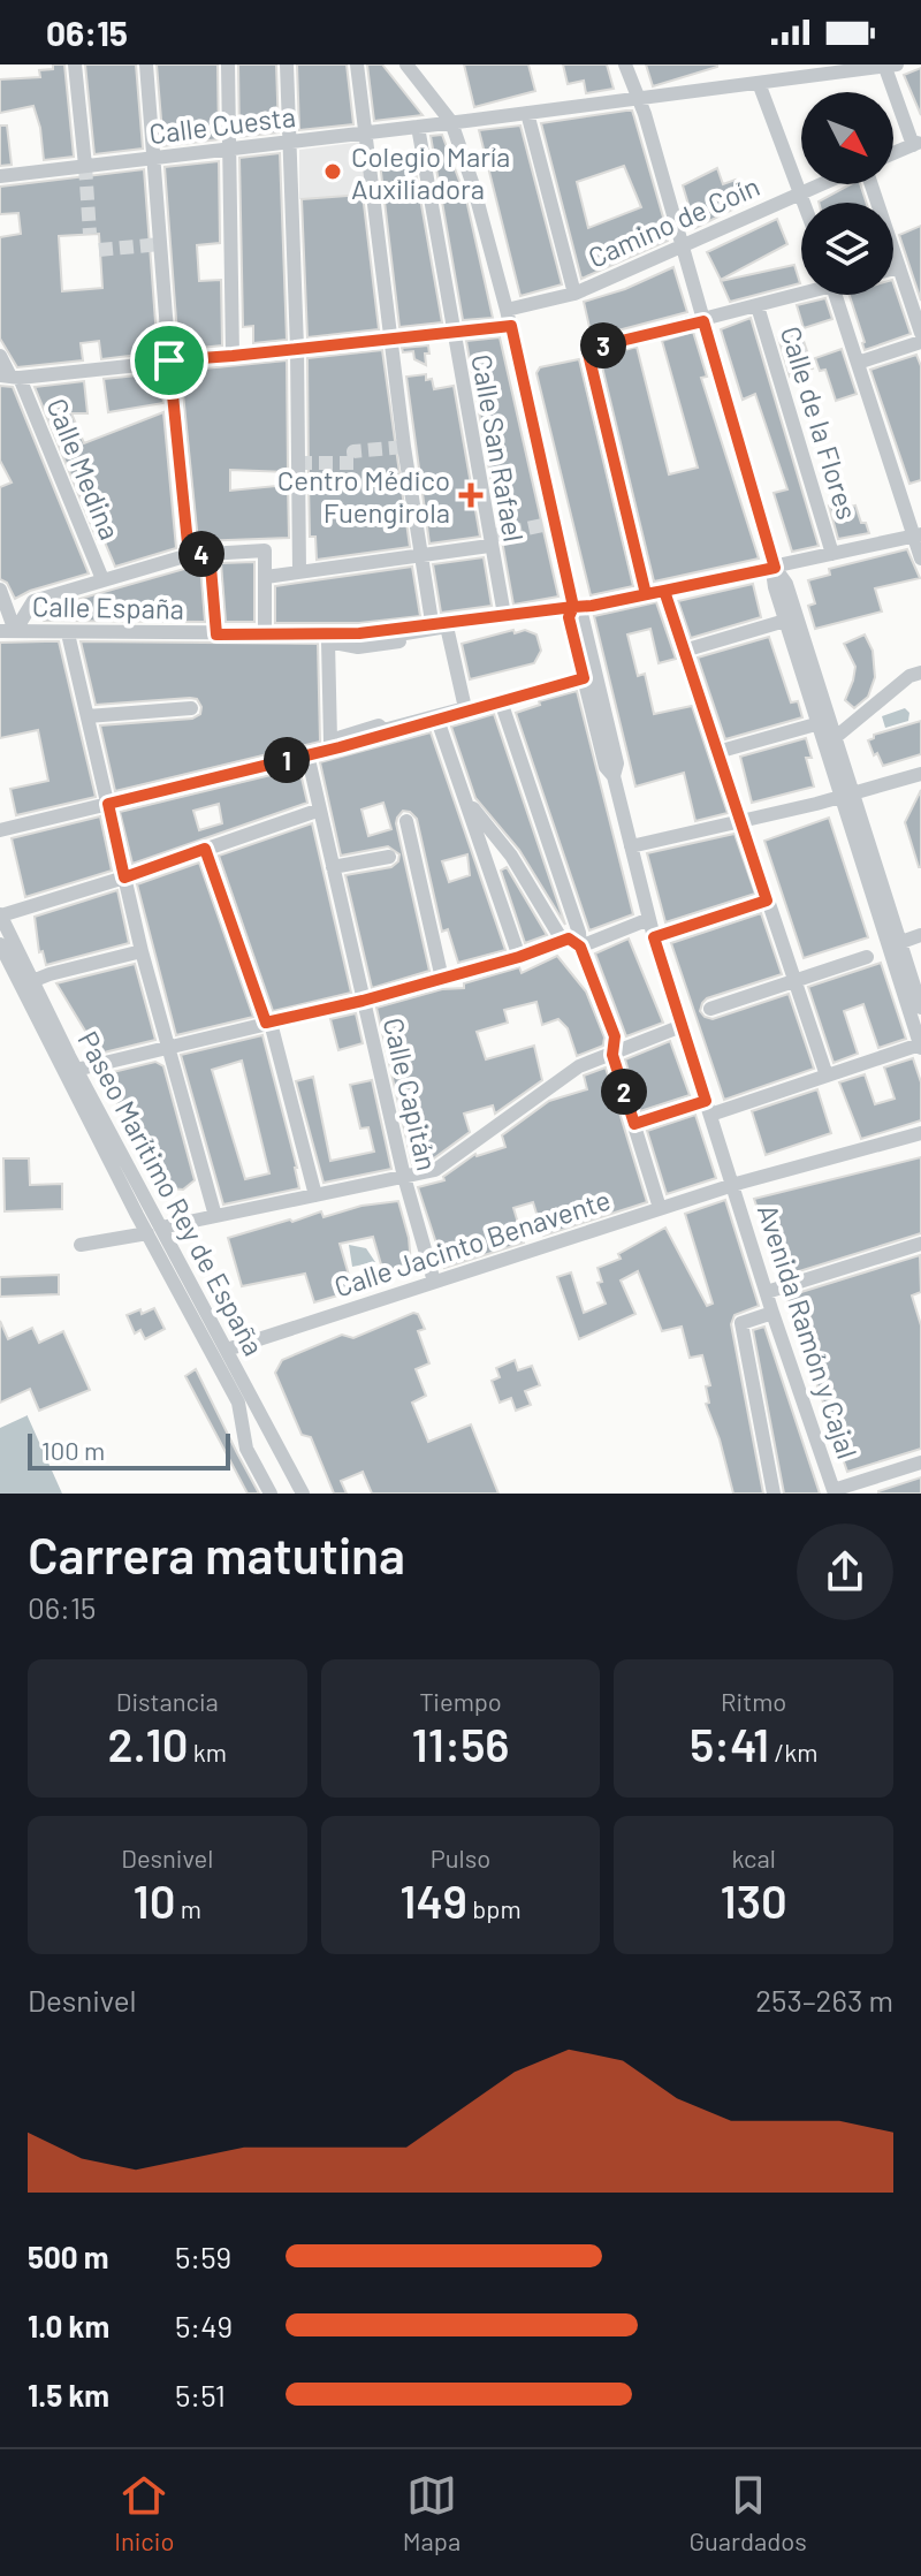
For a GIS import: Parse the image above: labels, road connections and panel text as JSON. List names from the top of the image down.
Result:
{
  "streets": {
    "street": [
      "Calle Cuesta",
      "Camino de Coín",
      "Calle de la Flores",
      "Calle San Rafael",
      "Calle Medina",
      "Calle España",
      "Calle Capitán",
      "Paseo Marítimo Rey de España",
      "Calle Jacinto Benavente",
      "Avenida Ramón y Cajal"
    ]
  },
  "crossings": [
    ["Calle Cuesta", "Calle San Rafael"],
    ["Calle Capitán", "Calle Jacinto Benavente"],
    ["Paseo Marítimo Rey de España", "Calle Jacinto Benavente"],
    ["Calle Jacinto Benavente", "Avenida Ramón y Cajal"]
  ],
  "places": {
    "other": ["Colegio María Auxiliadora"],
    "health": ["Centro Médico Fuengirola"]
  },
  "scale_bar": "100 m",
  "north": "bottom right",
  "page": {
    "status": "06:15",
    "pins": [
      "3",
      "4",
      "1",
      "2"
    ],
    "scale": "100 m",
    "heading": ["Carrera matutina", "06:15"],
    "stats": [
      ["Distancia", "2.10 km"],
      ["Tiempo", "11:56"],
      ["Ritmo", "5:41 /km"],
      ["Desnivel", "10 m"],
      ["Pulso", "149 bpm"],
      ["kcal", "130"]
    ],
    "chart": ["Desnivel", "253–263 m"],
    "list": [
      {
        "name": "500 m",
        "note": "5:59"
      },
      {
        "name": "1.0 km",
        "note": "5:49"
      },
      {
        "name": "1.5 km",
        "note": "5:51"
      }
    ],
    "tabs": ["Inicio", "Mapa", "Guardados"]
  }
}
